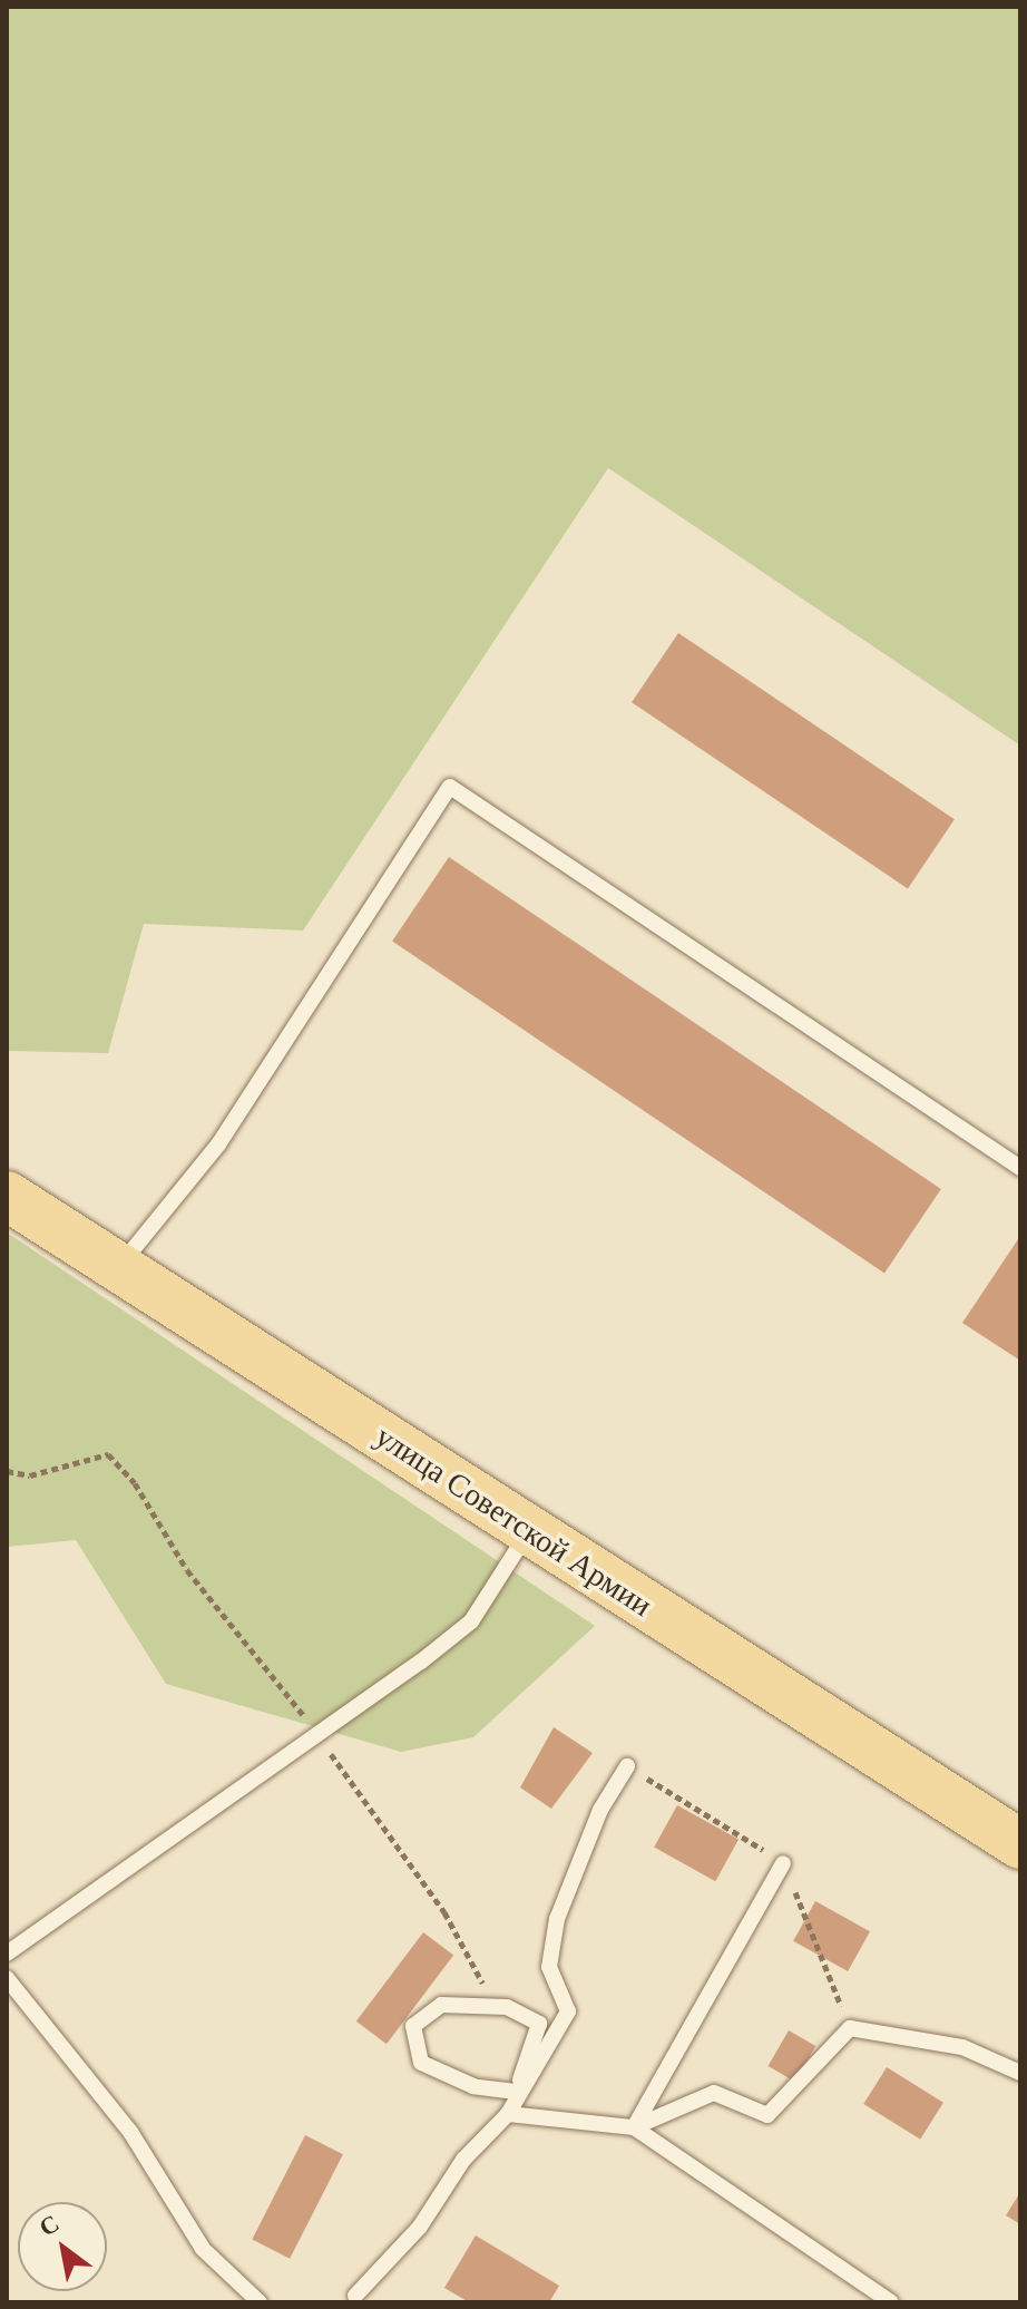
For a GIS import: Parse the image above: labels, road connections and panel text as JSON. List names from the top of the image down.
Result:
{
  "streets": {
    "main road": ["улица Советской Армии"]
  },
  "north": "top left"
}
